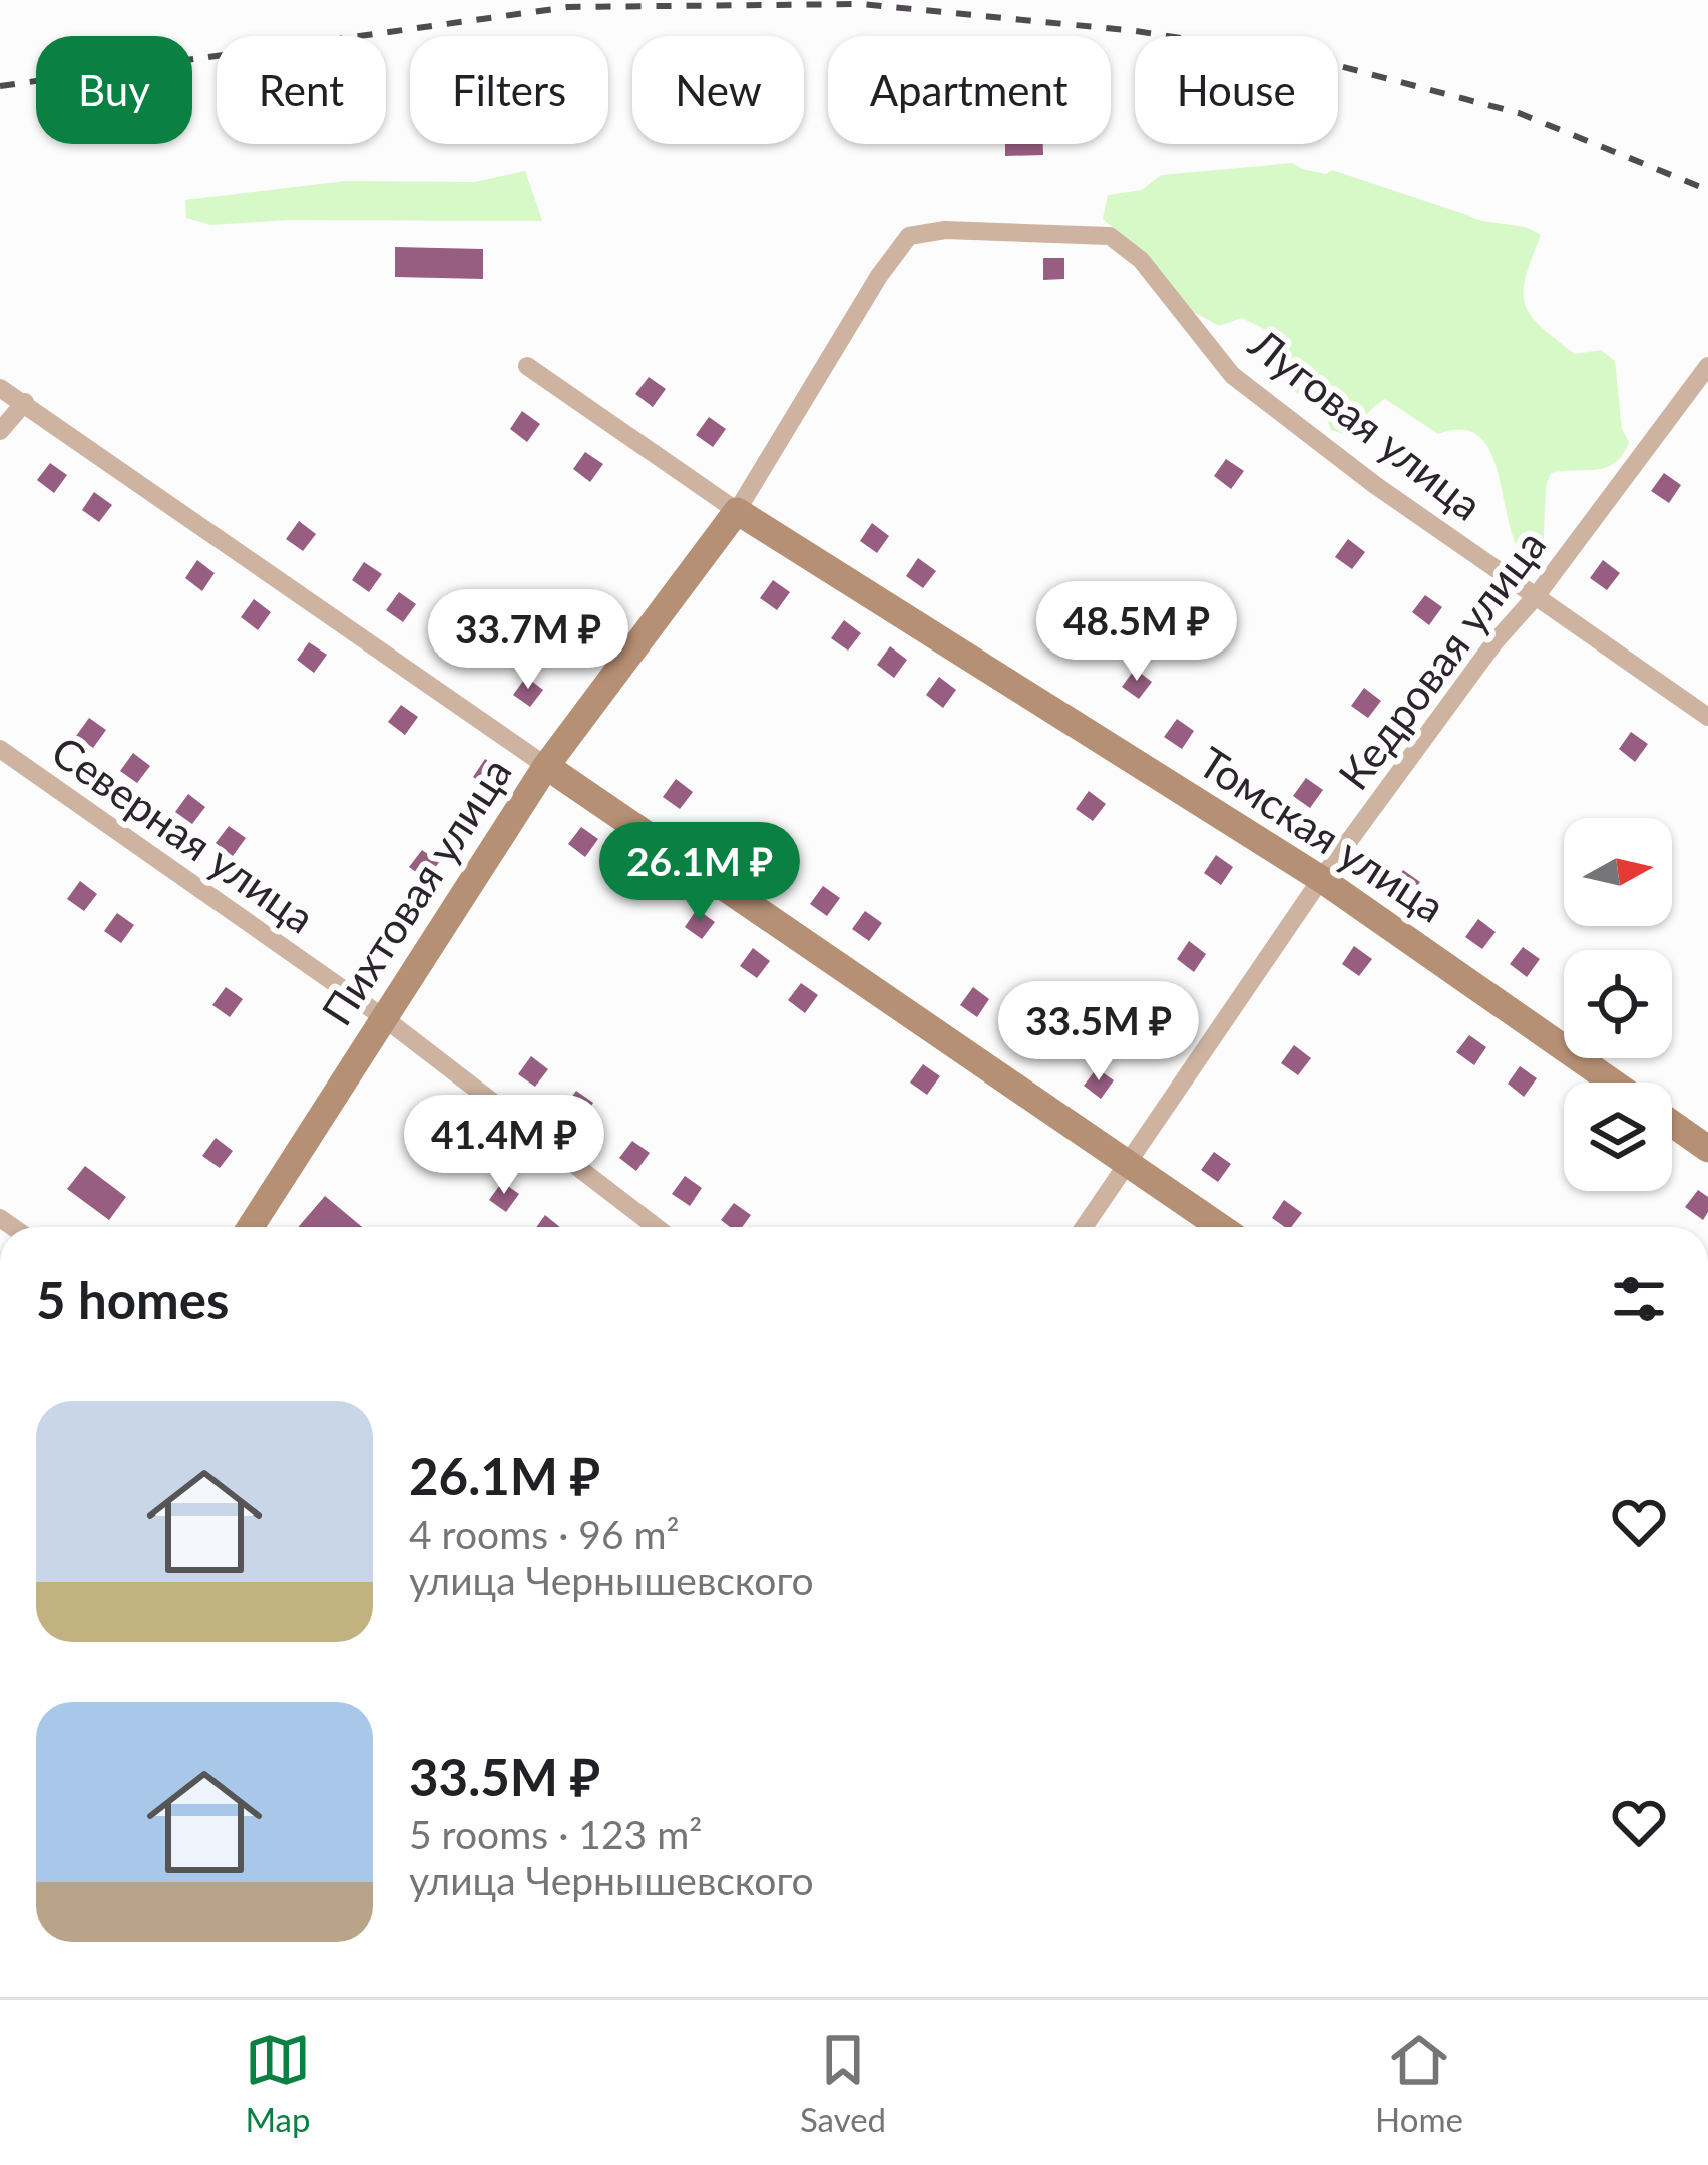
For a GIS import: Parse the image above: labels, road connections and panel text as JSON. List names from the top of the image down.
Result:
{
  "streets": {
    "street": [
      "Луговая улица",
      "Кедровая улица",
      "Северная улица",
      "Томская улица",
      "Пихтовая улица"
    ]
  },
  "crossings": [
    ["Луговая улица", "Кедровая улица"],
    ["Луговая улица", "Пихтовая улица"],
    ["Кедровая улица", "Томская улица"],
    ["Северная улица", "Пихтовая улица"],
    ["Томская улица", "Пихтовая улица"]
  ],
  "north": "right",
  "page": {
    "chip": [
      "Buy",
      "Rent",
      "Filters",
      "New",
      "Apartment",
      "House"
    ],
    "price": [
      "48.5M ₽",
      "33.7M ₽",
      "26.1M ₽",
      "33.5M ₽",
      "41.4M ₽"
    ],
    "heading": "5 homes",
    "list": [
      {
        "name": "26.1M ₽",
        "note": "4 rooms · 96 m² · улица Чернышевского"
      },
      {
        "name": "33.5M ₽",
        "note": "5 rooms · 123 m² · улица Чернышевского"
      }
    ],
    "tabs": ["Map", "Saved", "Home"]
  }
}
